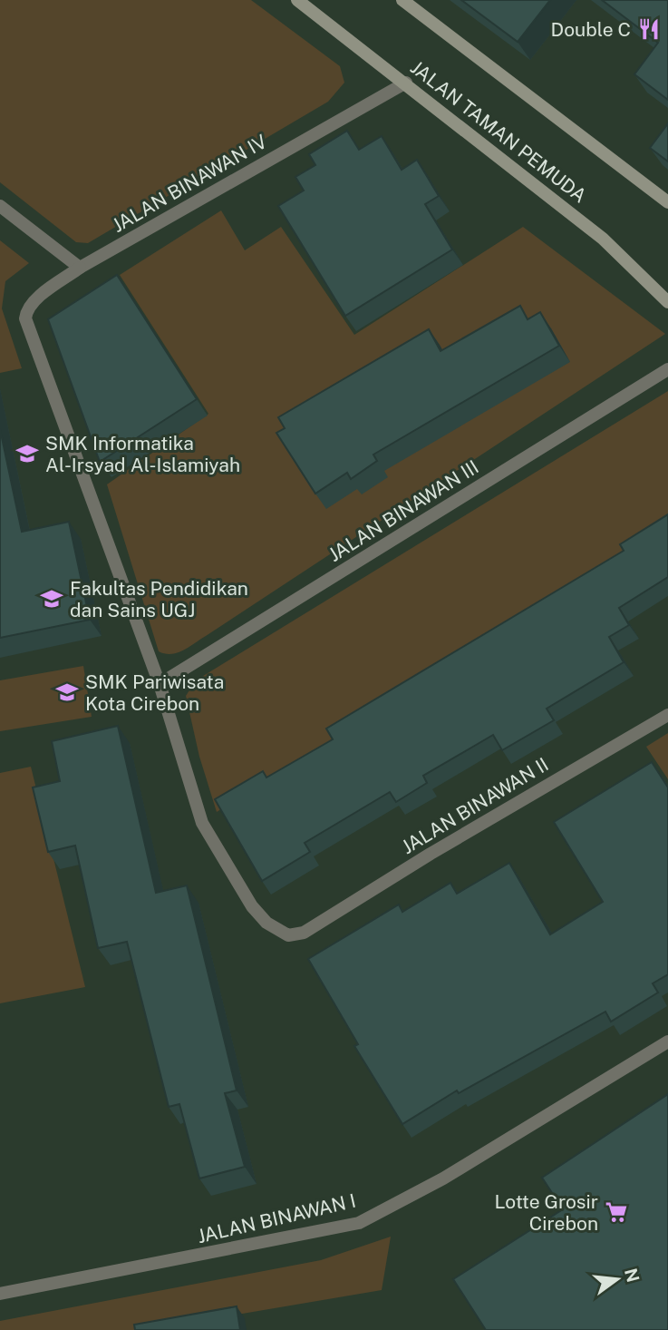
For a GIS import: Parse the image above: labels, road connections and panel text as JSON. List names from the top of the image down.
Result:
{
  "streets": {
    "street": [
      "JALAN TAMAN PEMUDA",
      "JALAN BINAWAN IV",
      "JALAN BINAWAN III",
      "JALAN BINAWAN II",
      "JALAN BINAWAN I"
    ]
  },
  "crossings": [
    ["JALAN TAMAN PEMUDA", "JALAN BINAWAN IV"],
    ["JALAN BINAWAN IV", "JALAN BINAWAN III"],
    ["JALAN BINAWAN IV", "JALAN BINAWAN II"]
  ],
  "places": {
    "restaurant": ["Double C"],
    "school or university": ["SMK Informatika Al-Irsyad Al-Islamiyah", "Fakultas Pendidikan dan Sains UGJ", "SMK Pariwisata Kota Cirebon"],
    "supermarket": ["Lotte Grosir Cirebon"]
  },
  "north": "right"
}
